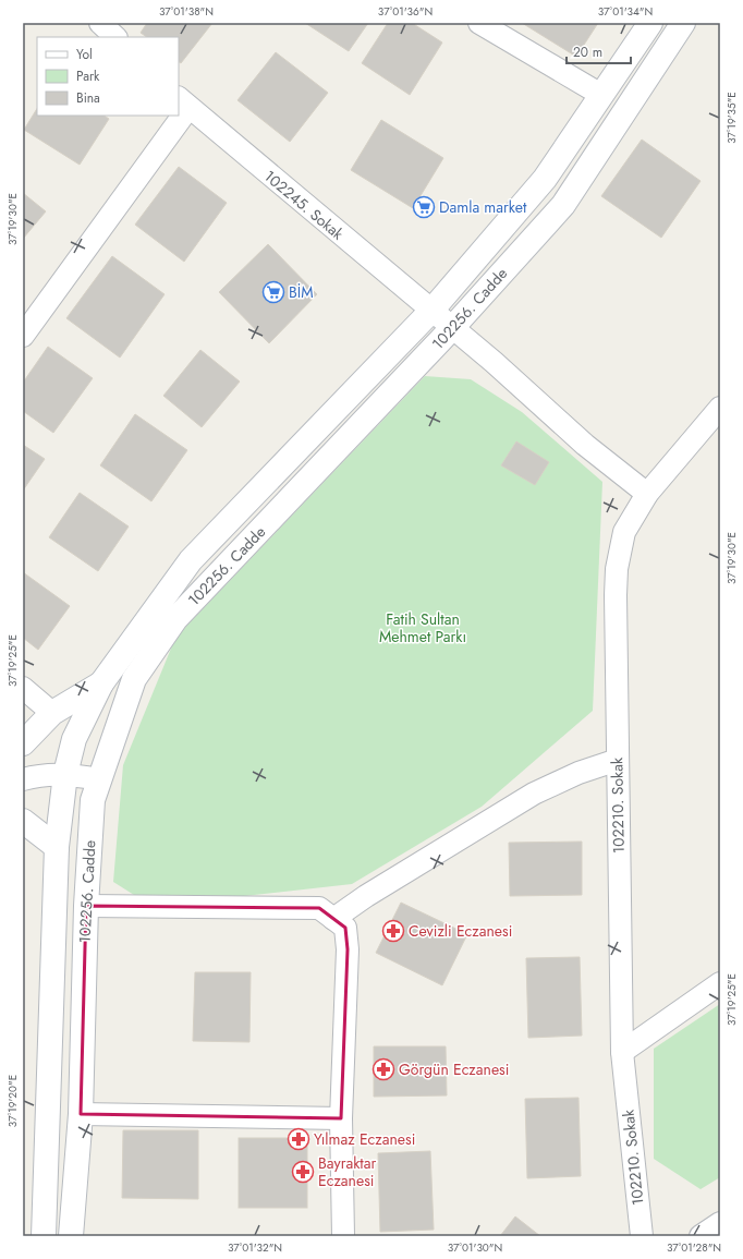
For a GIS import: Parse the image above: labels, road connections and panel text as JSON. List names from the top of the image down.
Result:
{
  "streets": {
    "street": ["102245. Sokak", "102256. Cadde", "102210. Sokak"]
  },
  "crossings": [
    ["102245. Sokak", "102256. Cadde"],
    ["102245. Sokak", "102210. Sokak"]
  ],
  "parks": ["Fatih Sultan Mehmet Parkı"],
  "places": {
    "supermarket": ["Damla market", "BİM"],
    "pharmacy": [
      "Cevizli Eczanesi",
      "Görgün Eczanesi",
      "Yılmaz Eczanesi",
      "Bayraktar Eczanesi"
    ]
  },
  "legend": ["Yol", "Park", "Bina"],
  "scale_bar": "20 m",
  "coordinates": [
    "37°01'38\"N",
    "37°01'36\"N",
    "37°01'34\"N",
    "37°19'35\"E",
    "37°19'30\"E",
    "37°19'25\"E",
    "37°19'20\"E",
    "37°01'32\"N",
    "37°01'30\"N",
    "37°01'28\"N"
  ]
}
